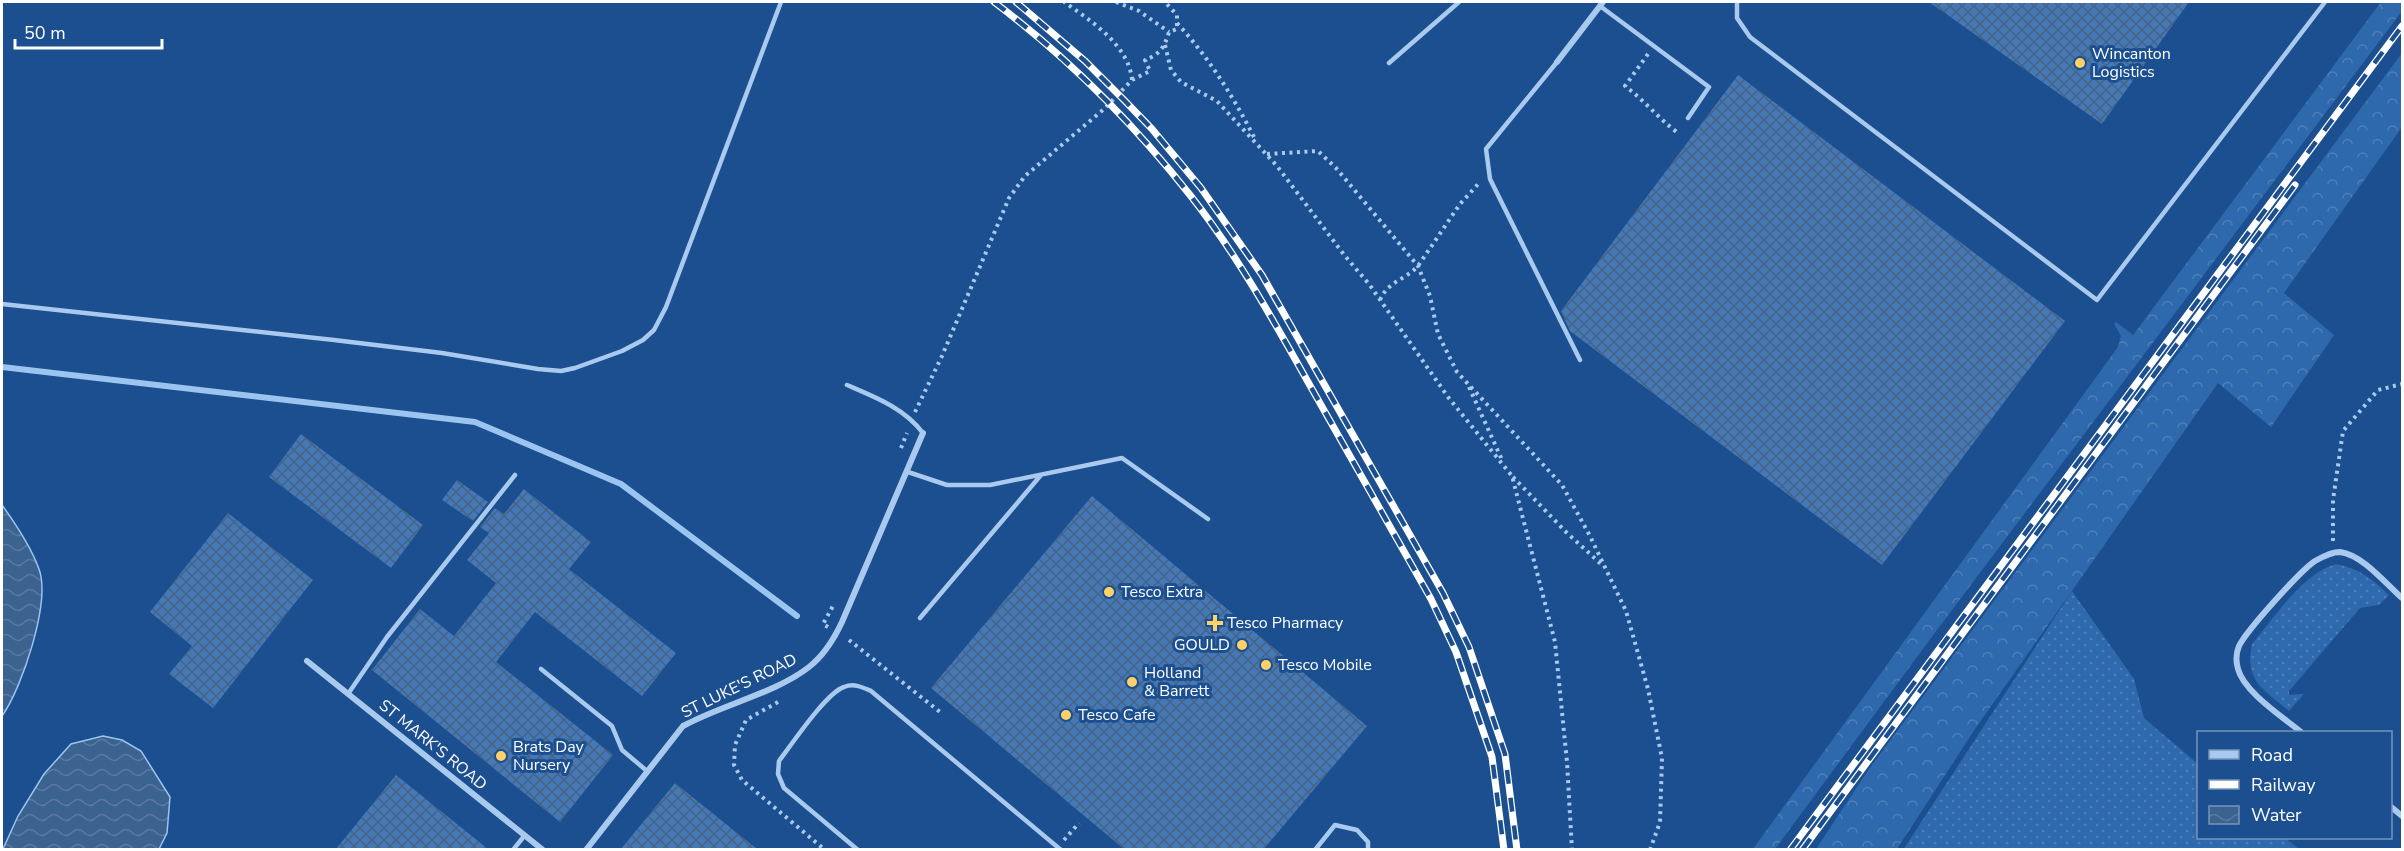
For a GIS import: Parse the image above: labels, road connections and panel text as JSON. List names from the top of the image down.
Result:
{
  "streets": {
    "street": ["ST LUKE'S ROAD", "ST MARK'S ROAD"]
  },
  "places": {
    "other": [
      "Wincanton Logistics",
      "Tesco Extra",
      "GOULD",
      "Tesco Mobile",
      "Holland & Barrett",
      "Tesco Cafe",
      "Brats Day Nursery"
    ],
    "health": ["Tesco Pharmacy"]
  },
  "legend": ["Road", "Railway", "Water"],
  "scale_bar": "50 m"
}
